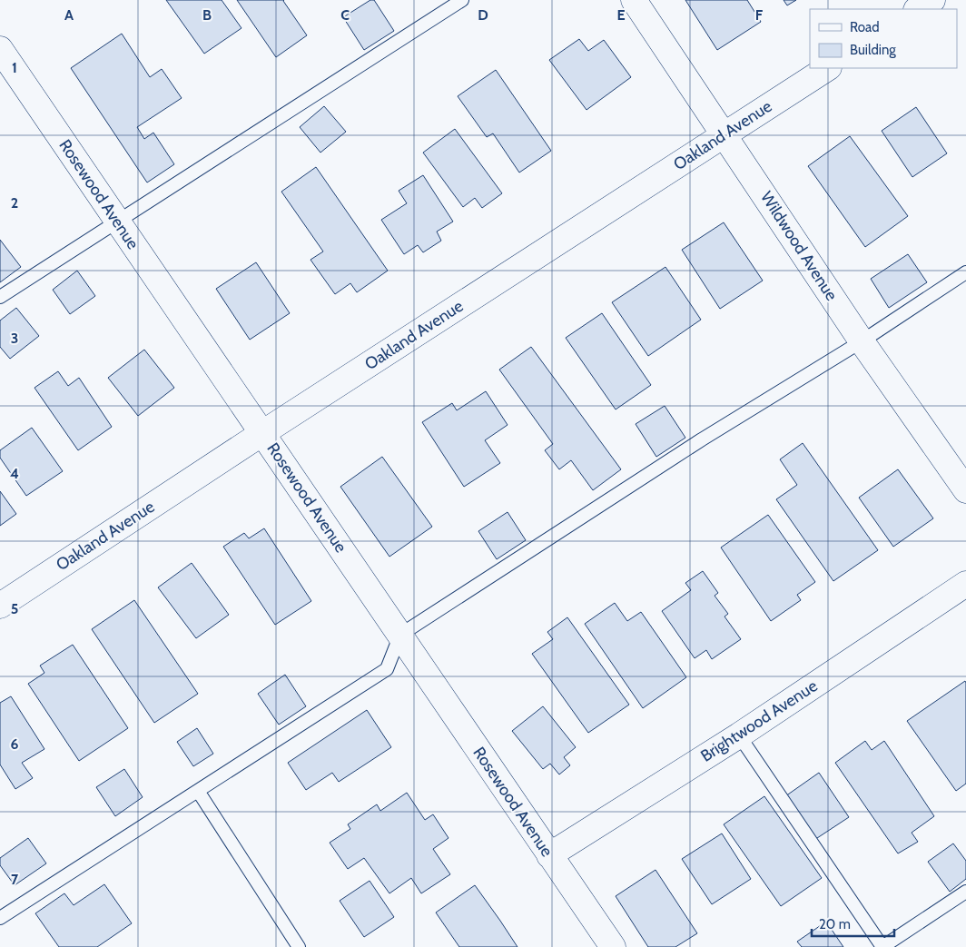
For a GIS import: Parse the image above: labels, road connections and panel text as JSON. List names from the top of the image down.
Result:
{
  "streets": {
    "street": [
      "Oakland Avenue",
      "Rosewood Avenue",
      "Wildwood Avenue",
      "Brightwood Avenue"
    ]
  },
  "crossings": [
    ["Oakland Avenue", "Rosewood Avenue"],
    ["Oakland Avenue", "Wildwood Avenue"],
    ["Rosewood Avenue", "Brightwood Avenue"]
  ],
  "legend": ["Road", "Building"],
  "scale_bar": "20 m",
  "grid": {
    "columns": [
      "A",
      "B",
      "C",
      "D",
      "E",
      "F"
    ],
    "rows": [
      "1",
      "2",
      "3",
      "4",
      "5",
      "6",
      "7"
    ]
  }
}
